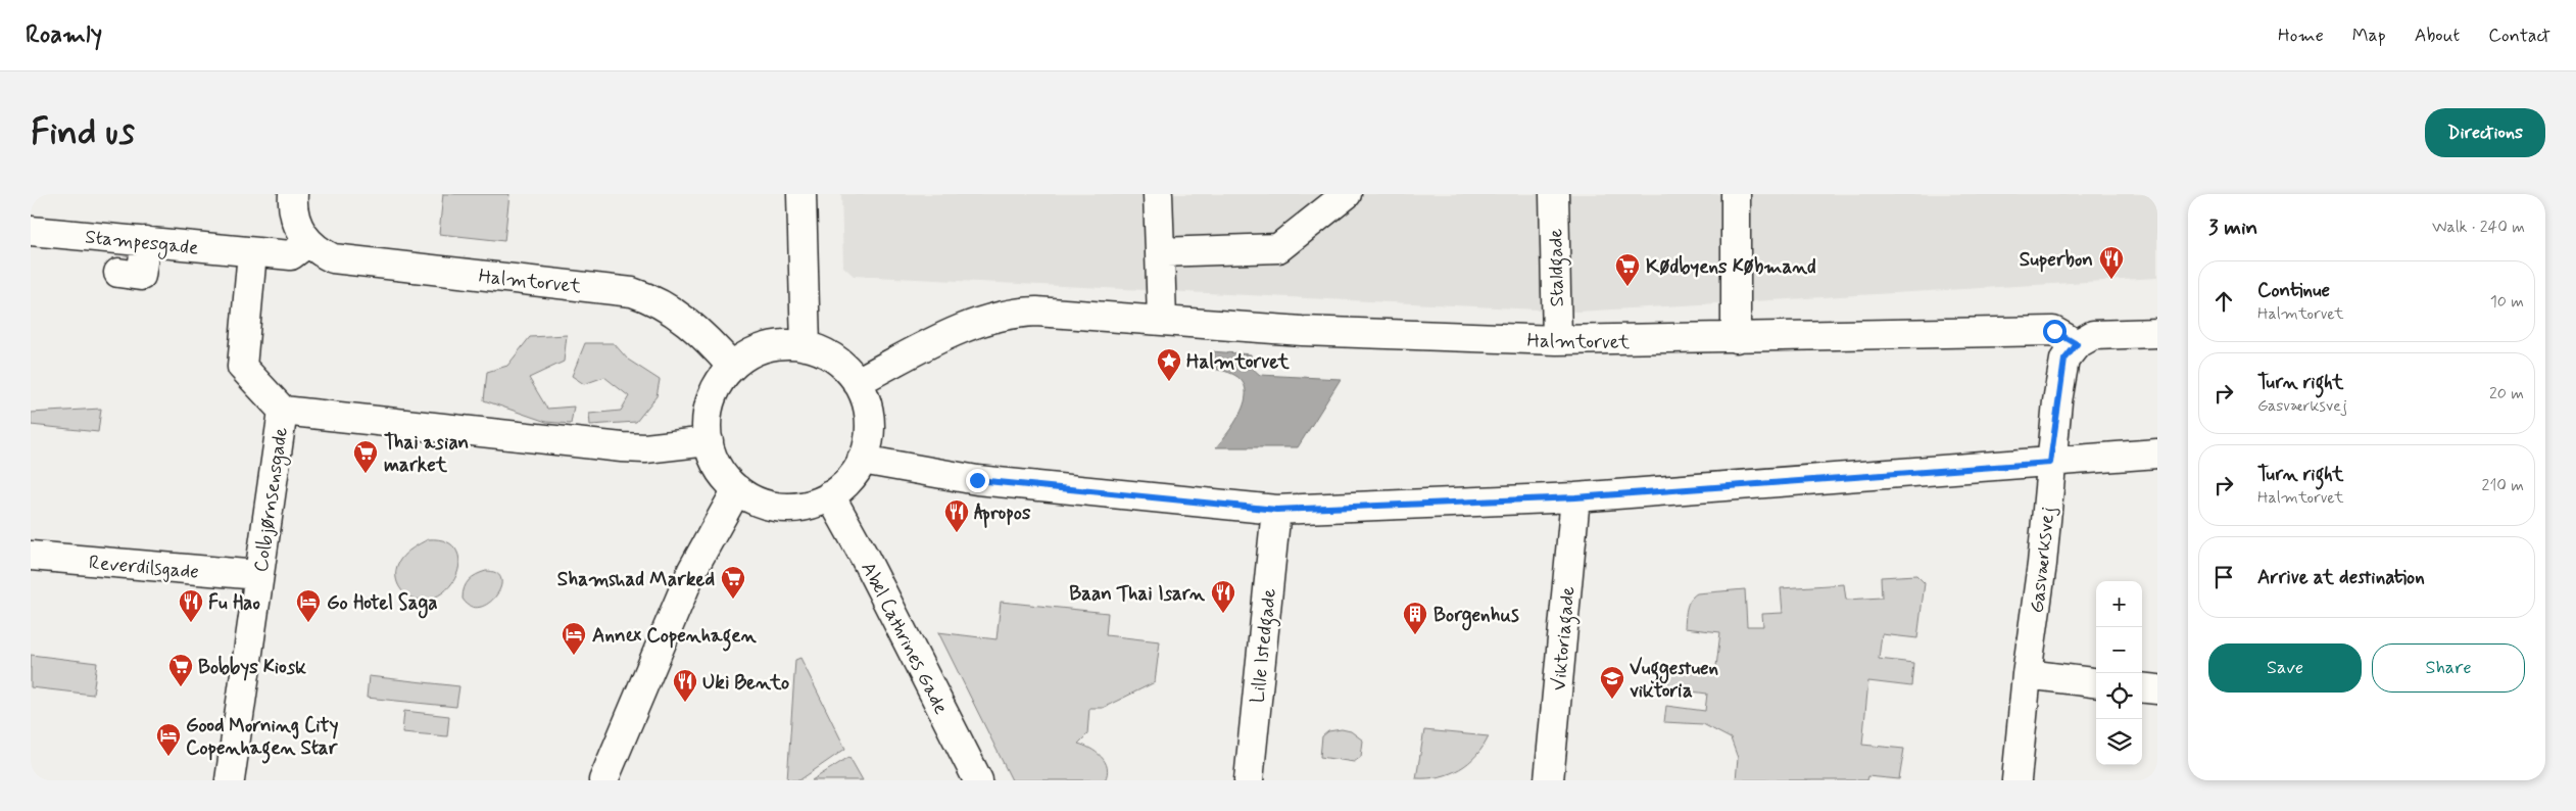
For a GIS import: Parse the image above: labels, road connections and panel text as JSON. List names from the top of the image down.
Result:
{
  "streets": {
    "street": [
      "Stampesgade",
      "Staldgade",
      "Halmtorvet",
      "Colbjørnsensgade",
      "Gasværksvej",
      "Reverdilsgade",
      "Abel Cathrines Gade",
      "Viktoriagade",
      "Lille Istedgade"
    ]
  },
  "crossings": [
    ["Stampesgade", "Colbjørnsensgade"],
    ["Staldgade", "Halmtorvet"],
    ["Halmtorvet", "Gasværksvej"],
    ["Halmtorvet", "Abel Cathrines Gade"],
    ["Colbjørnsensgade", "Reverdilsgade"]
  ],
  "places": {
    "restaurant": [
      "Superbon",
      "Apropos",
      "Baan Thai Isarn",
      "Fu Hao",
      "Uki Bento"
    ],
    "supermarket": [
      "Kødbyens Købmand",
      "Thai asian market",
      "Shamshad Marked",
      "Bobbys Kiosk"
    ],
    "place": ["Halmtorvet"],
    "hotel": ["Go Hotel Saga", "Annex Copenhagen", "Good Morning City Copenhagen Star"],
    "building": ["Borgenhus"],
    "school or university": ["Vuggestuen viktoria"]
  },
  "page": {
    "header": "Roamly",
    "nav": [
      "Home",
      "Map",
      "About",
      "Contact"
    ],
    "buttons": [
      "Directions",
      ["Save", "Share"]
    ],
    "title": "Find us",
    "heading": ["3 min", "Walk · 240 m"],
    "list": [
      ["Continue", "Halmtorvet", "10 m"],
      ["Turn right", "Gasværksvej", "20 m"],
      ["Turn right", "Halmtorvet", "210 m"],
      "Arrive at destination"
    ],
    "map_buttons": ["+", "−"]
  }
}
